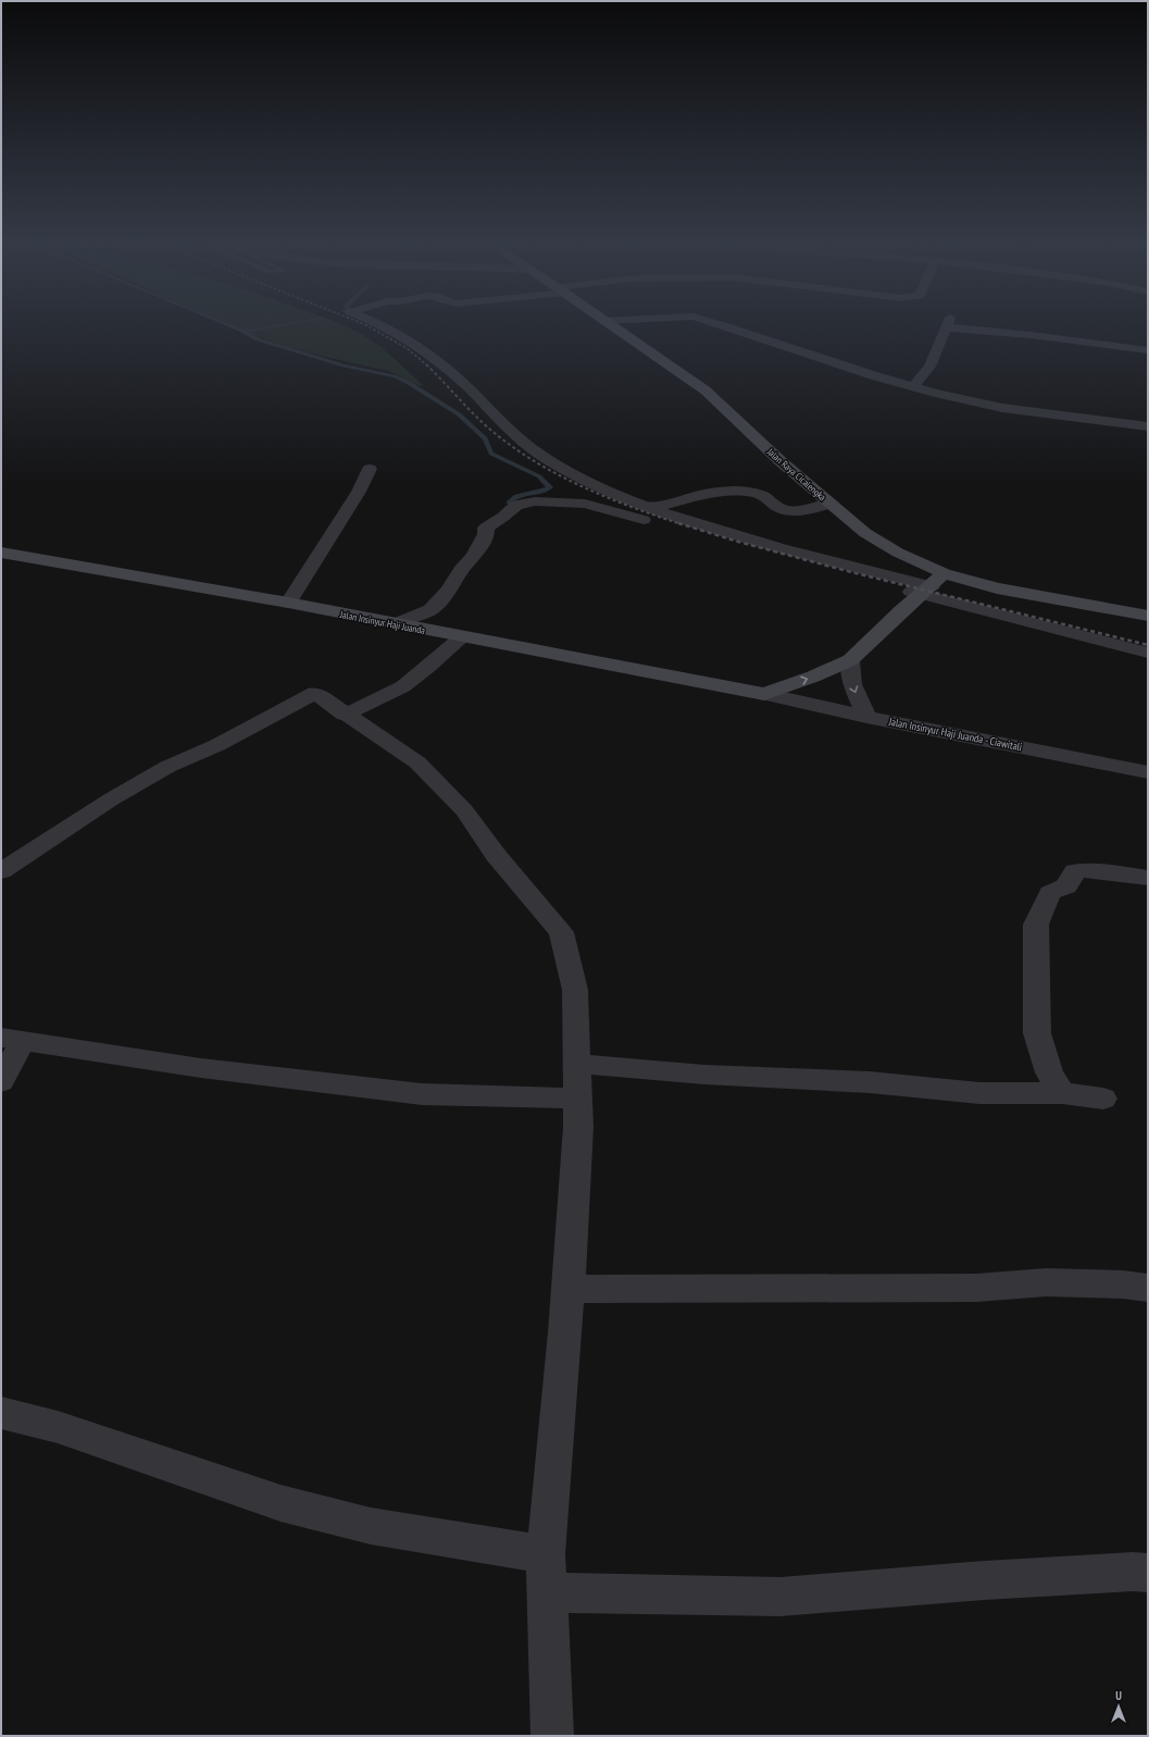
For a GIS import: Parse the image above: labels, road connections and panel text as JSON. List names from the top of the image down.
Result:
{
  "streets": {
    "main road": ["Jalan Raya Cicalengka", "Jalan Insinyur Haji Juanda"],
    "street": ["Jalan Insinyur Haji Juanda - Ciawitali"]
  },
  "crossings": [
    ["Jalan Insinyur Haji Juanda", "Jalan Insinyur Haji Juanda - Ciawitali"]
  ],
  "north": "top"
}
